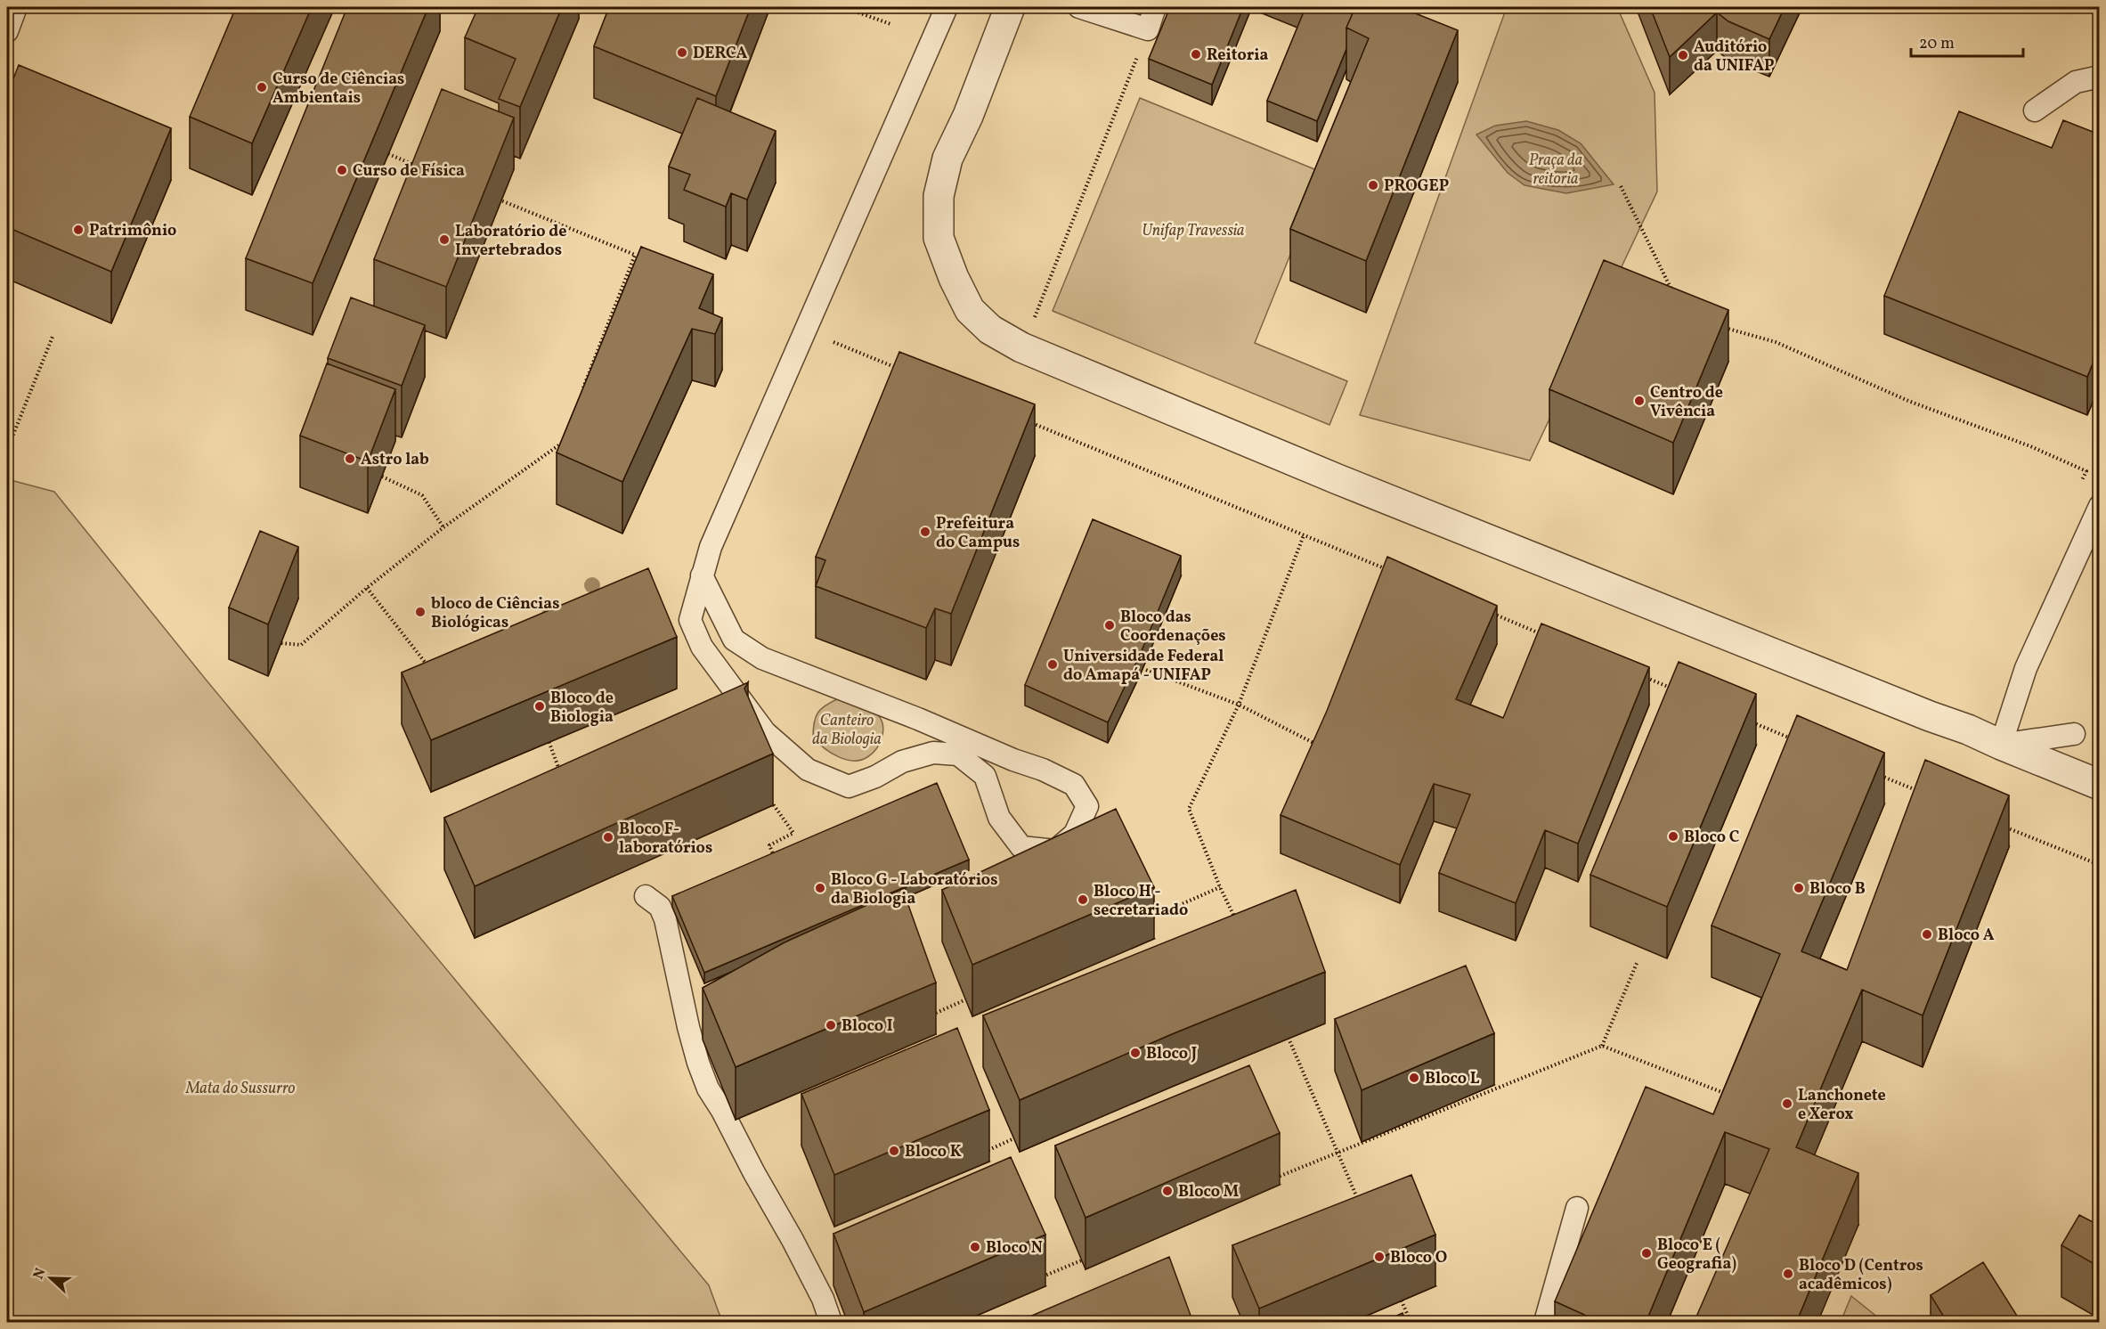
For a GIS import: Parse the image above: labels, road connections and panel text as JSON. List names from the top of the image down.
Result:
{
  "parks": [
    "Praça da reitoria",
    "Unifap Travessia",
    "Canteiro da Biologia",
    "Mata do Sussurro"
  ],
  "places": [
    "DERCA",
    "Reitoria",
    "Auditório da UNIFAP",
    "Curso de Ciências Ambientais",
    "Curso de Física",
    "PROGEP",
    "Patrimônio",
    "Laboratório de Invertebrados",
    "Centro de Vivência",
    "Astro lab",
    "Prefeitura do Campus",
    "bloco de Ciências Biológicas",
    "Bloco das Coordenações",
    "Universidade Federal do Amapá - UNIFAP",
    "Bloco de Biologia",
    "Bloco C",
    "Bloco F- laboratórios",
    "Bloco G - Laboratórios da Biologia",
    "Bloco B",
    "Bloco H - secretariado",
    "Bloco A",
    "Bloco I",
    "Bloco J",
    "Bloco L",
    "Lanchonete e Xerox",
    "Bloco K",
    "Bloco M",
    "Bloco N",
    "Bloco E ( Geografia)",
    "Bloco O",
    "Bloco D (Centros acadêmicos)"
  ],
  "scale_bar": "20 m",
  "north": "left"
}
